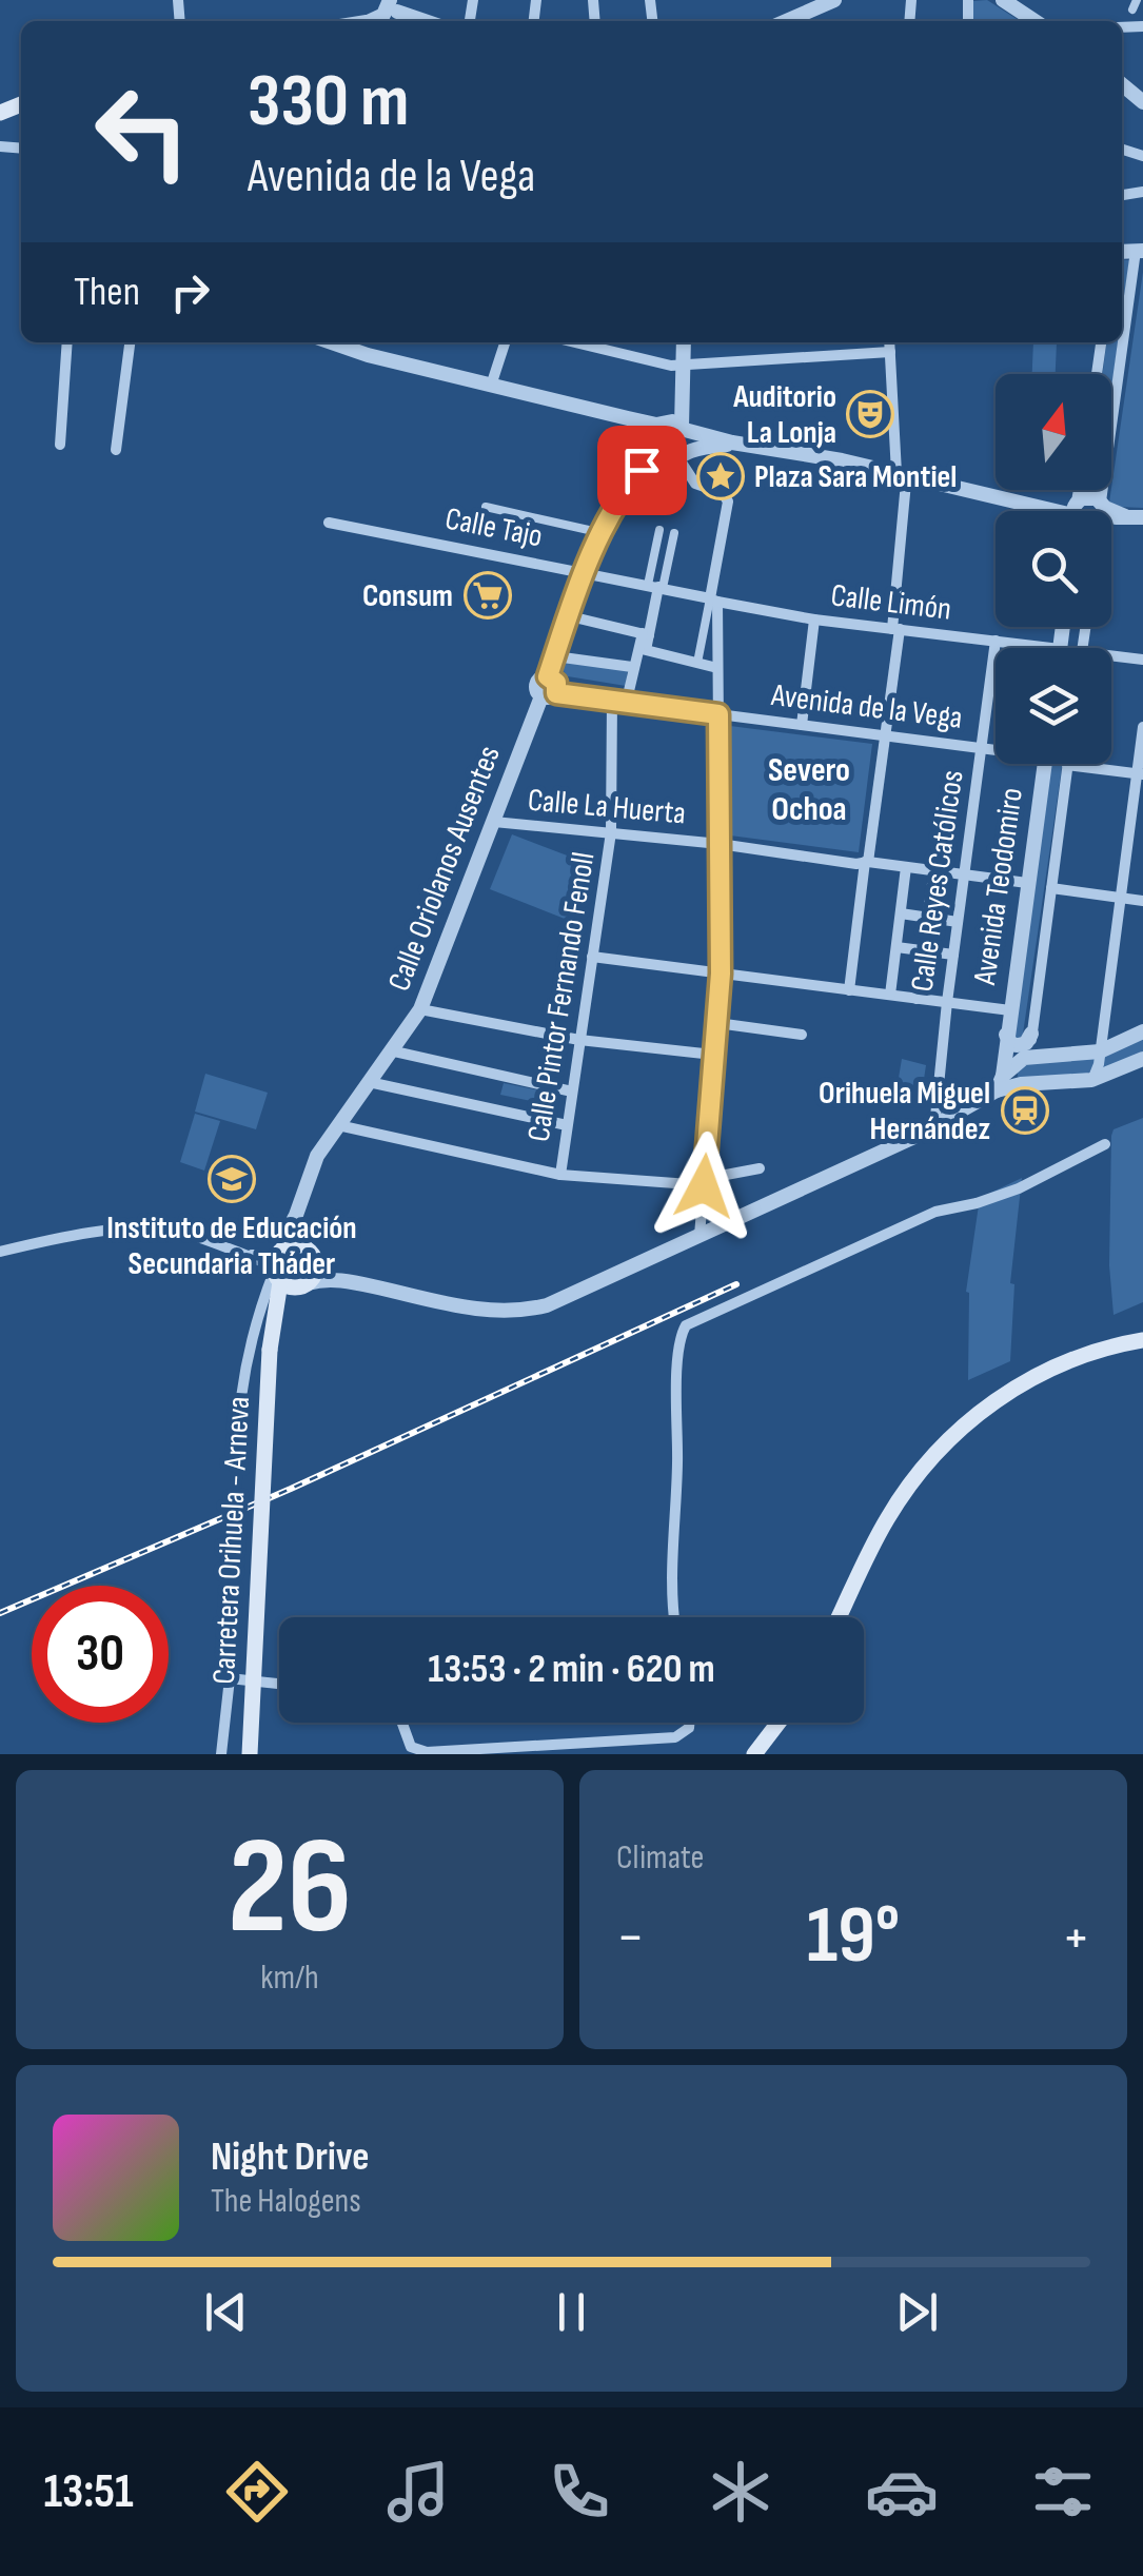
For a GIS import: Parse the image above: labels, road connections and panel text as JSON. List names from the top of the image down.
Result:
{
  "streets": {
    "main road": ["Carretera Orihuela - Arneva"],
    "street": [
      "Calle Tajo",
      "Calle Limón",
      "Avenida de la Vega",
      "Calle La Huerta",
      "Calle Oriolanos Ausentes",
      "Calle Reyes Católicos",
      "Avenida Teodomiro",
      "Calle Pintor Fernando Fenoll"
    ]
  },
  "crossings": [
    ["Calle Tajo", "Calle Limón"],
    ["Calle Limón", "Calle Reyes Católicos"],
    ["Avenida de la Vega", "Calle Oriolanos Ausentes"],
    ["Avenida de la Vega", "Calle Reyes Católicos"],
    ["Avenida de la Vega", "Calle Pintor Fernando Fenoll"],
    ["Calle La Huerta", "Calle Oriolanos Ausentes"],
    ["Calle La Huerta", "Calle Reyes Católicos"],
    ["Calle La Huerta", "Avenida Teodomiro"],
    ["Calle La Huerta", "Calle Pintor Fernando Fenoll"],
    ["Calle Oriolanos Ausentes", "Carretera Orihuela - Arneva"]
  ],
  "districts": ["Severo Ochoa"],
  "places": {
    "theatre": ["Auditorio La Lonja"],
    "place": ["Plaza Sara Montiel"],
    "supermarket": ["Consum"],
    "station": ["Orihuela Miguel Hernández"],
    "school or university": ["Instituto de Educación Secundaria Tháder"]
  },
  "north": "top",
  "page": {
    "turn": ["330 m", "Avenida de la Vega"],
    "then": "Then",
    "limit": "30",
    "trip": "13:53 · 2 min · 620 m",
    "tile": [
      ["26", "km/h"],
      "Climate"
    ],
    "heat": ["−", "19°", "+"],
    "song": ["Night Drive", "The Halogens"],
    "tabs": "13:51"
  }
}
